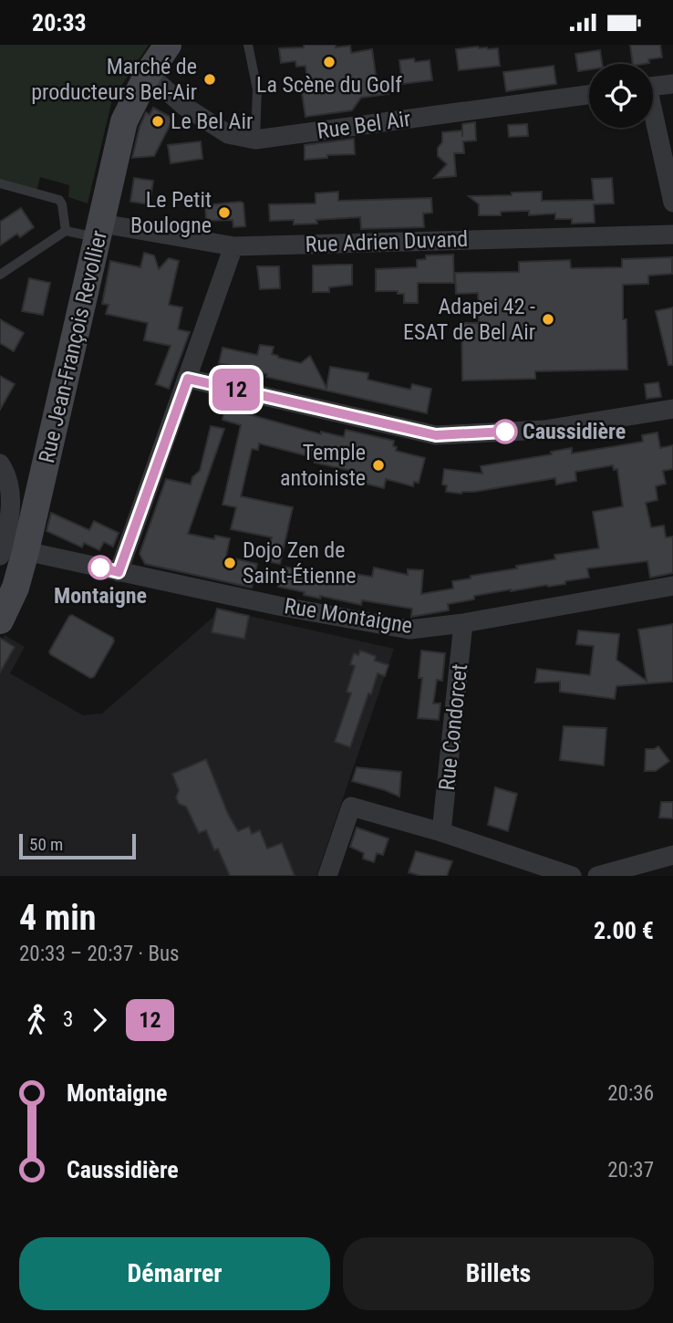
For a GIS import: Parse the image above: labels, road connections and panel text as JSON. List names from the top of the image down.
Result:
{
  "streets": {
    "street": [
      "Rue Bel Air",
      "Rue Adrien Duvand",
      "Rue Jean-François Revollier",
      "Rue Montaigne",
      "Rue Condorcet"
    ]
  },
  "crossings": [
    ["Rue Bel Air", "Rue Jean-François Revollier"],
    ["Rue Adrien Duvand", "Rue Jean-François Revollier"],
    ["Rue Jean-François Revollier", "Rue Montaigne"],
    ["Rue Montaigne", "Rue Condorcet"]
  ],
  "places": [
    "La Scène du Golf",
    "Marché de producteurs Bel-Air",
    "Le Bel Air",
    "Le Petit Boulogne",
    "Adapei 42 - ESAT de Bel Air",
    "Caussidière",
    "Temple antoiniste",
    "Dojo Zen de Saint-Étienne",
    "Montaigne"
  ],
  "lines": ["bus line 12"],
  "scale_bar": "50 m",
  "page": {
    "status": "20:33",
    "on_map": "12",
    "scale": "50 m",
    "heading": ["4 min", "20:33 – 20:37 · Bus", "2.00 €"],
    "legs": ["3", "12"],
    "list": [
      {
        "name": "Montaigne",
        "value": "20:36"
      },
      {
        "name": "Caussidière",
        "value": "20:37"
      }
    ],
    "buttons": ["Démarrer", "Billets"]
  }
}
